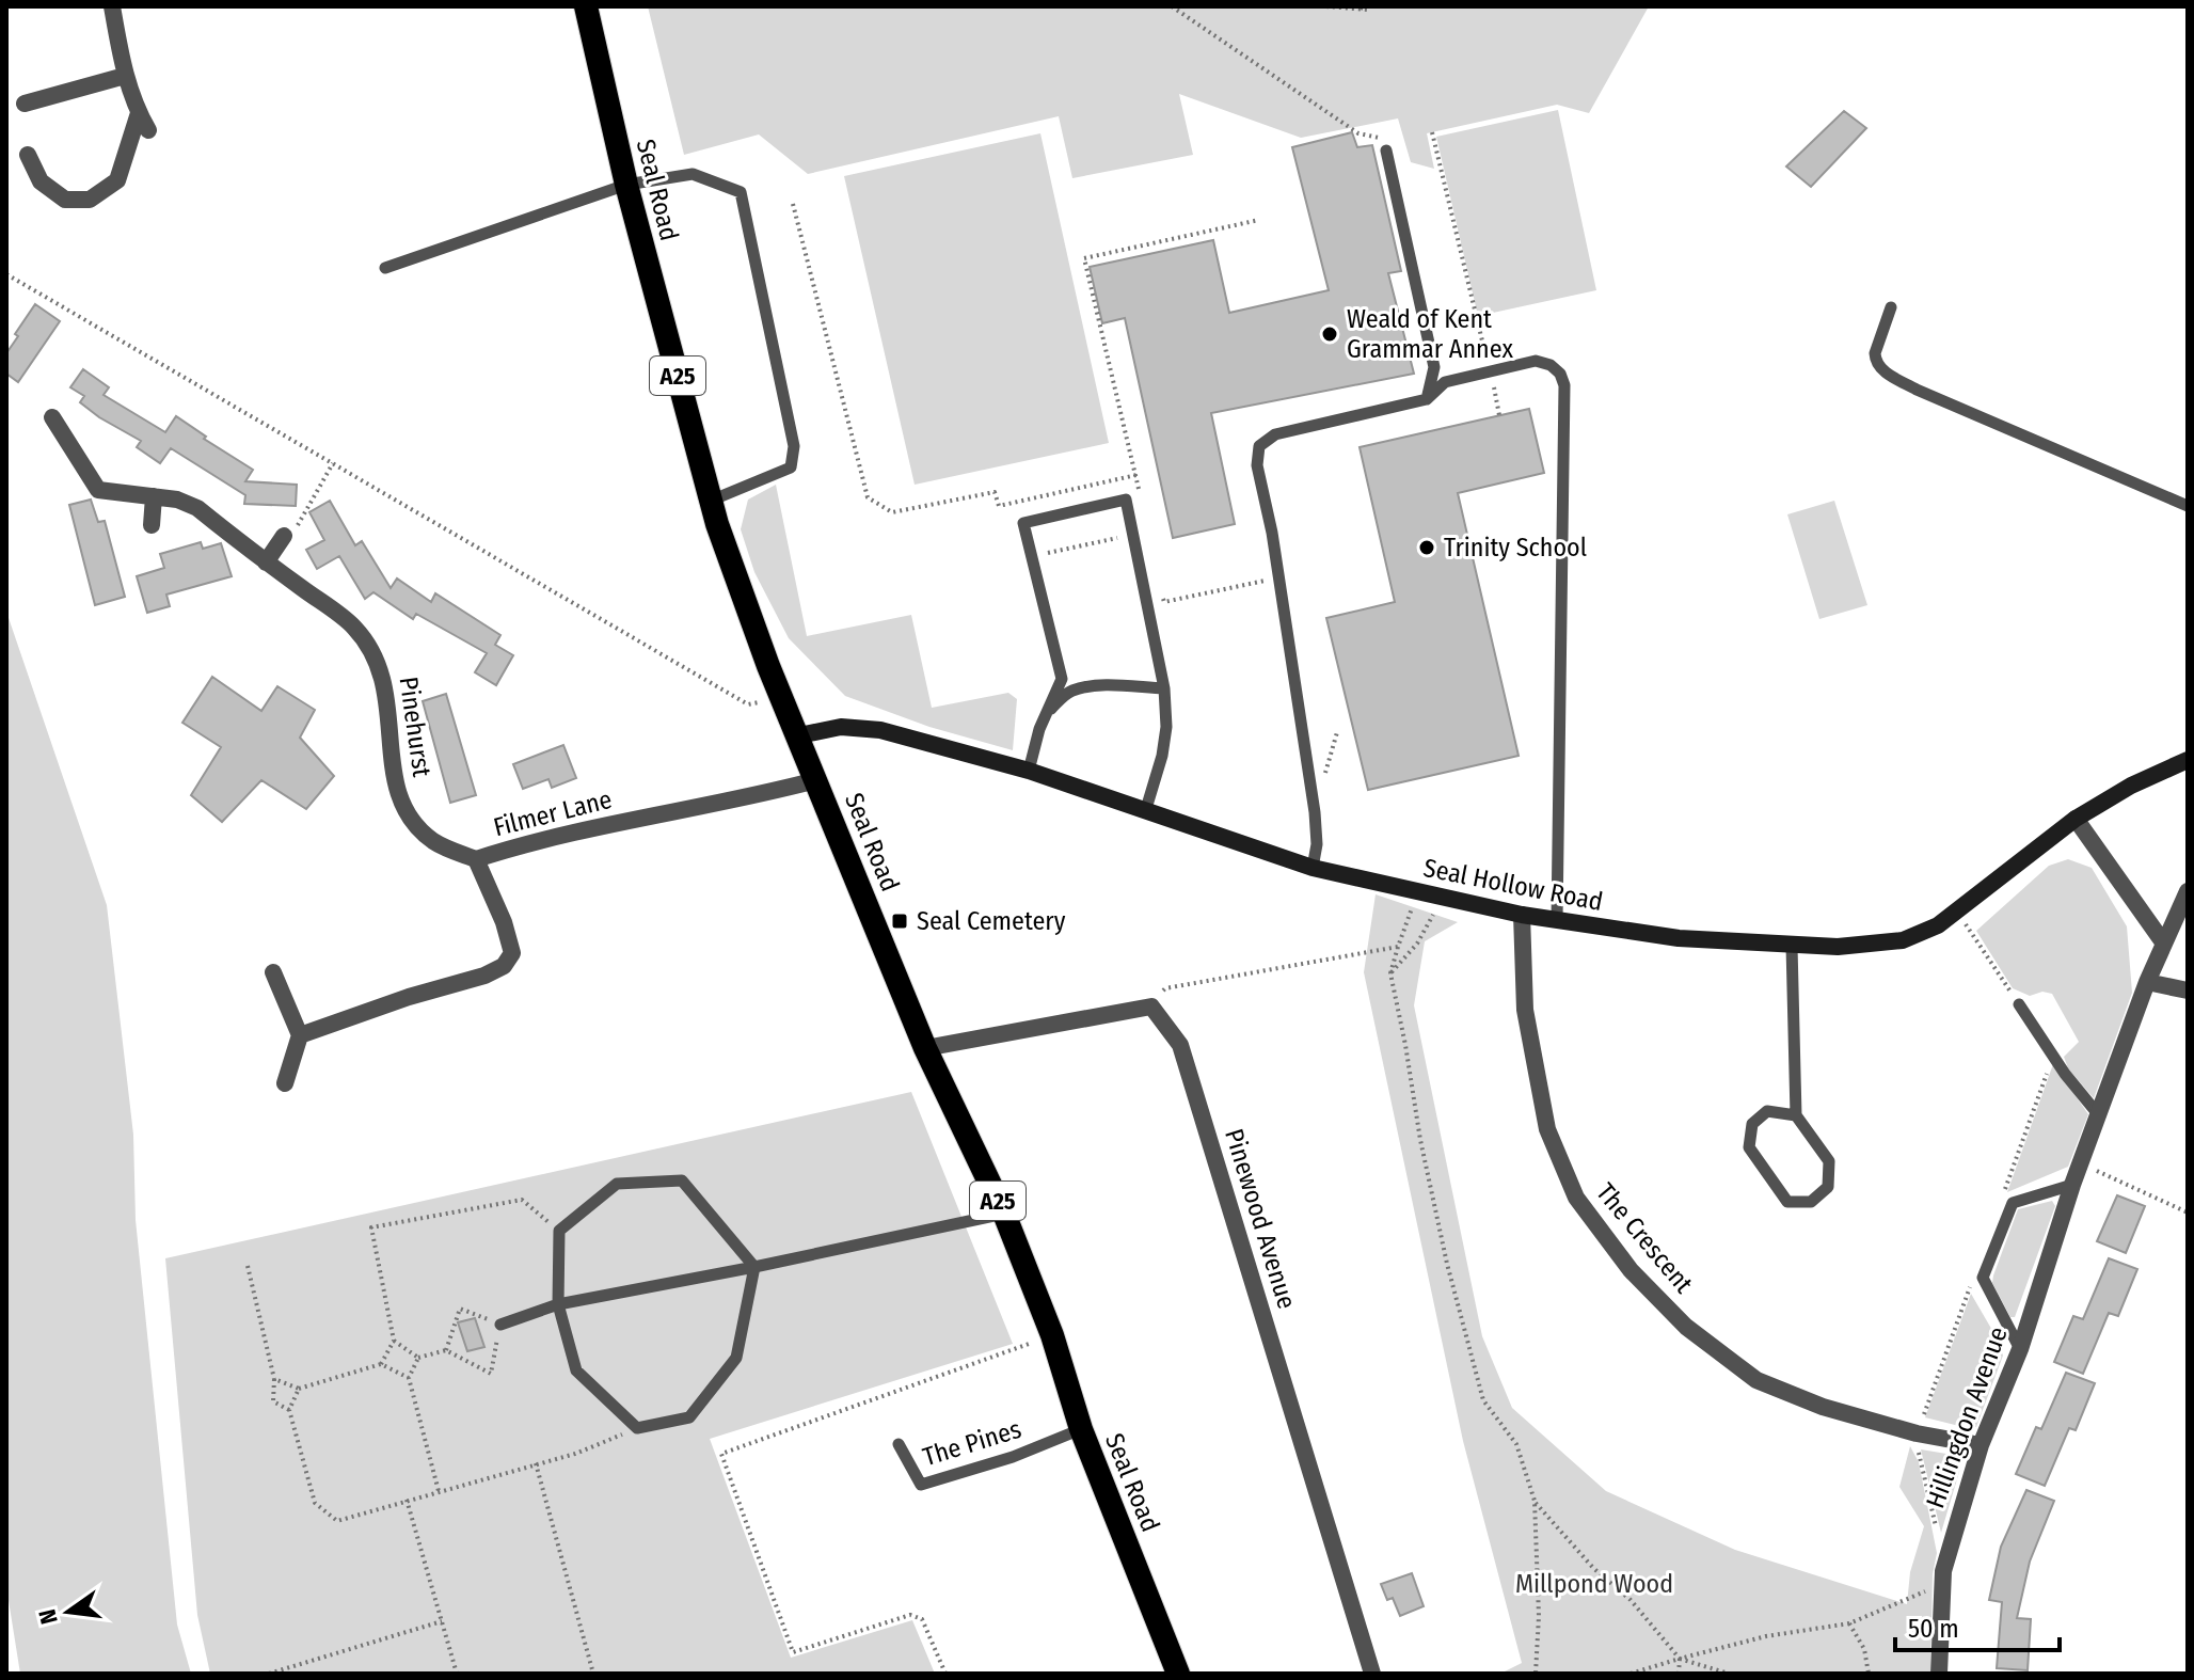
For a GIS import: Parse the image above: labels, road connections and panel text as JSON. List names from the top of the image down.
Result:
{
  "streets": {
    "highway": ["Seal Road", "A25"],
    "main road": ["Seal Hollow Road"],
    "street": [
      "Pinehurst",
      "Filmer Lane",
      "Pinewood Avenue",
      "The Crescent",
      "Hillingdon Avenue"
    ],
    "lane": ["The Pines"]
  },
  "crossings": [
    ["Seal Road", "Filmer Lane"],
    ["Seal Road", "Seal Hollow Road"],
    ["Seal Road", "The Pines"],
    ["Pinehurst", "Filmer Lane"],
    ["Seal Hollow Road", "The Crescent"],
    ["The Crescent", "Hillingdon Avenue"]
  ],
  "parks": ["Millpond Wood"],
  "places": {
    "other": ["Weald of Kent Grammar Annex", "Trinity School"],
    "transit": ["Seal Cemetery"]
  },
  "scale_bar": "50 m",
  "north": "left"
}
